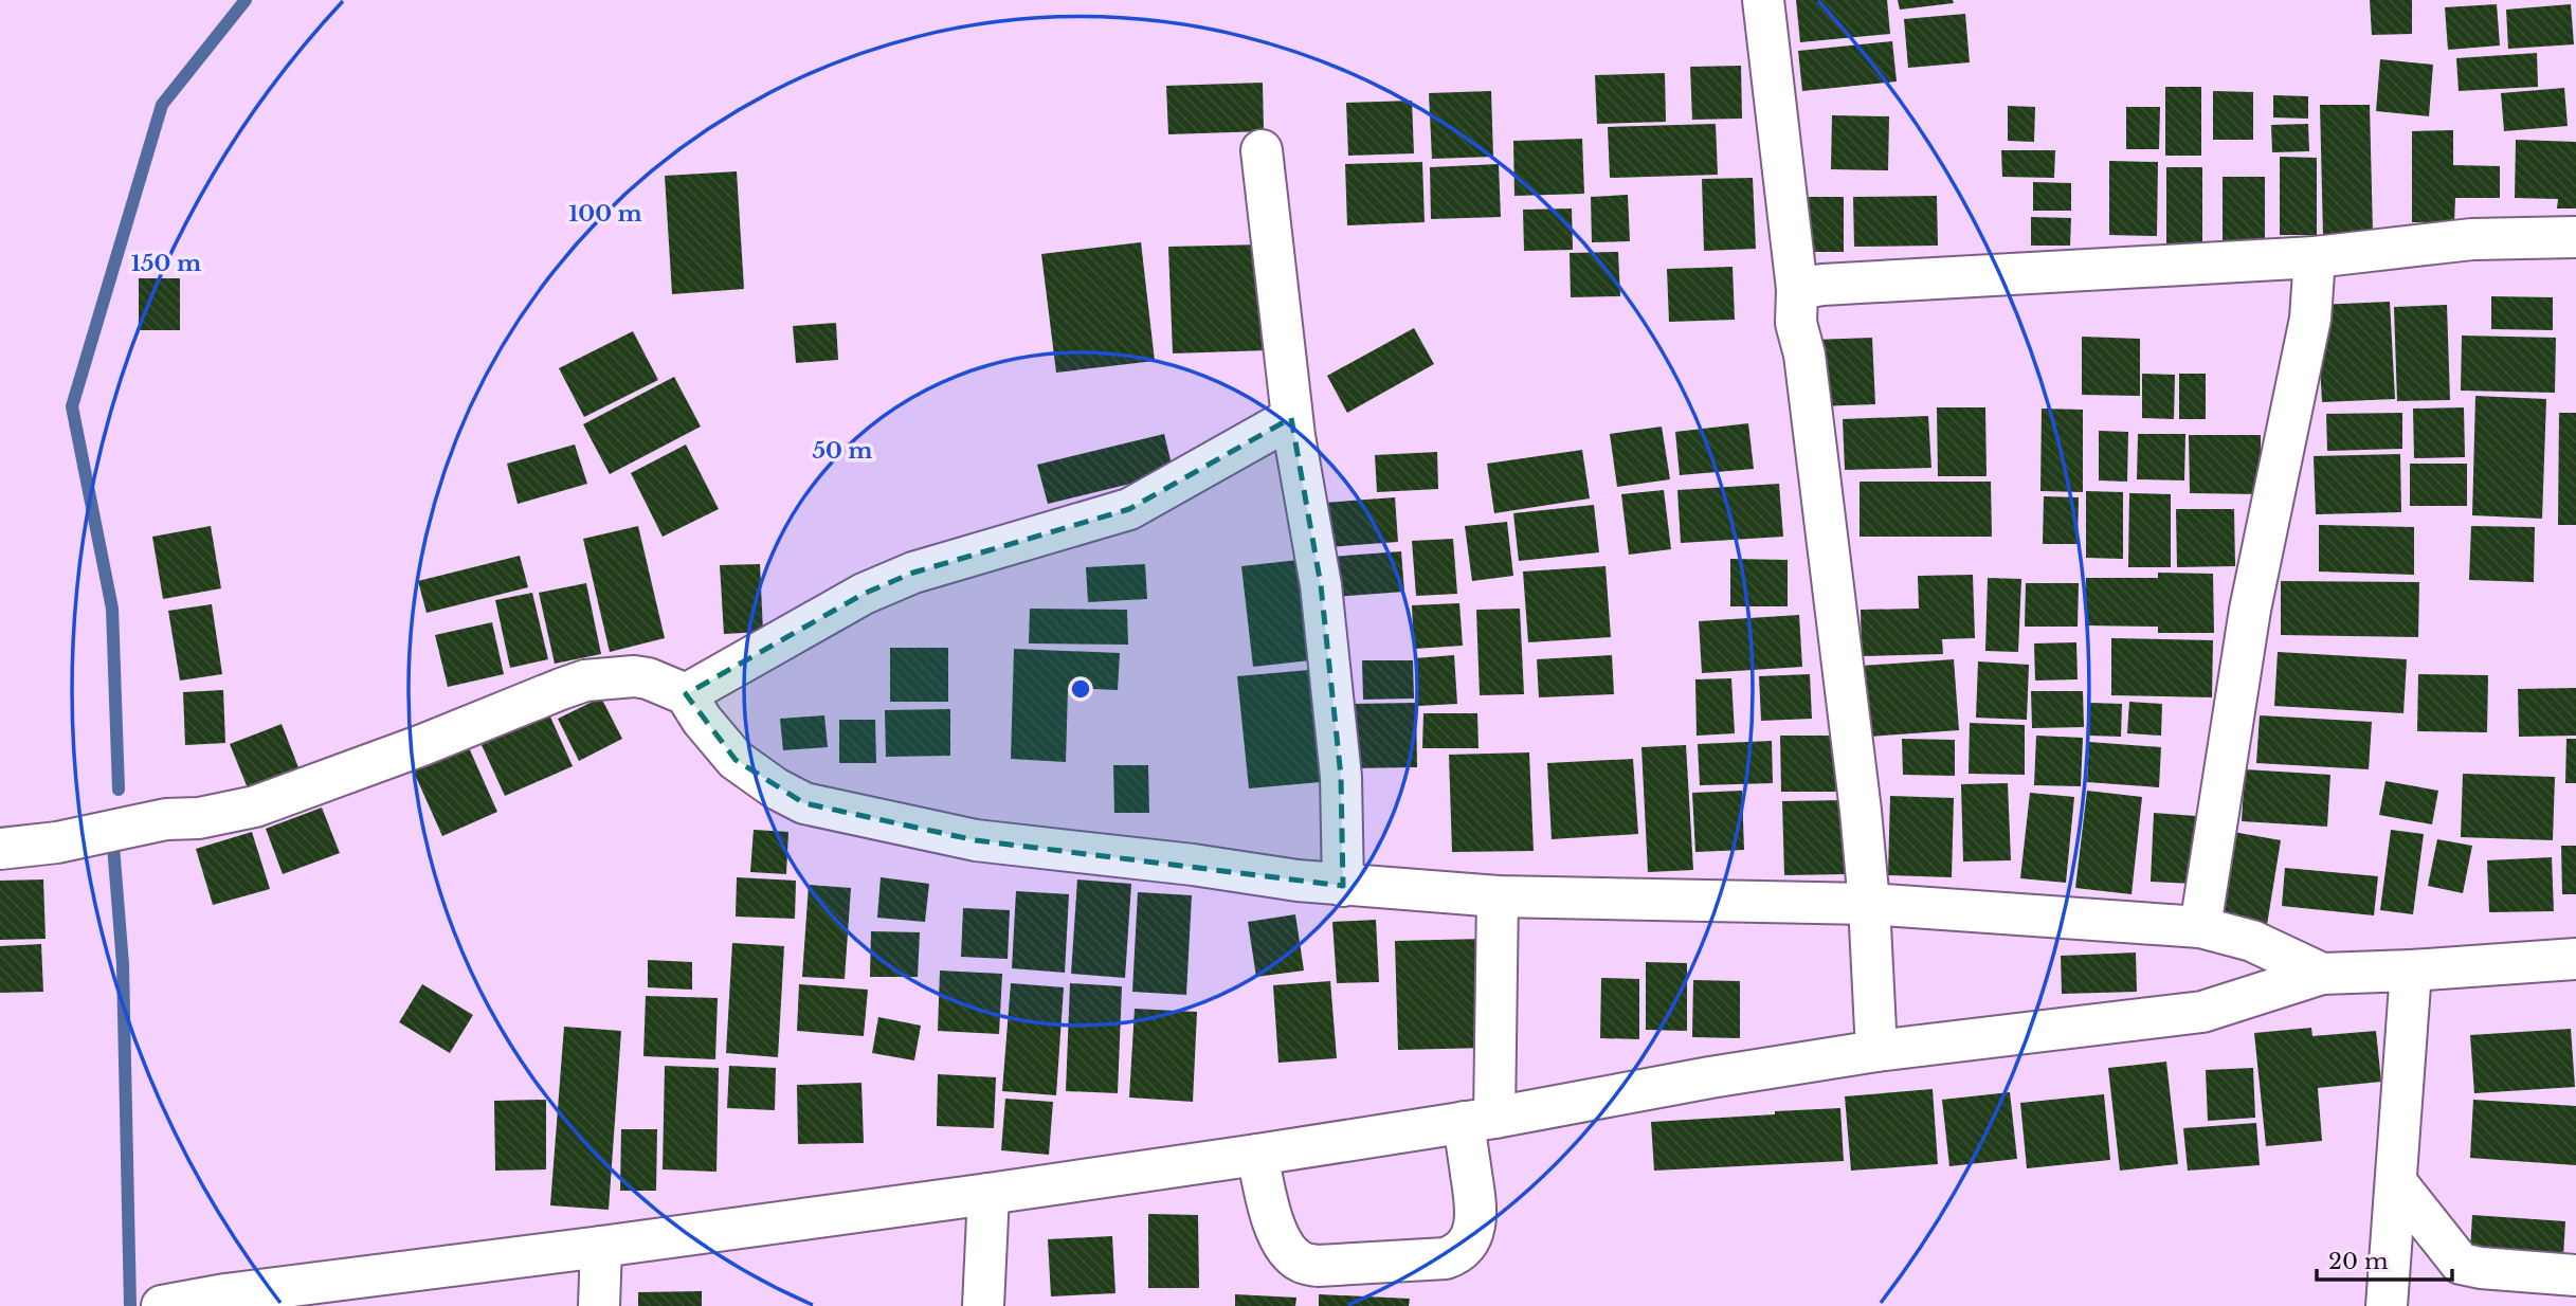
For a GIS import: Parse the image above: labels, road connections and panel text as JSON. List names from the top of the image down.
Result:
{
  "scale_bar": "20 m",
  "rings": ["100 m", "150 m", "50 m"]
}
